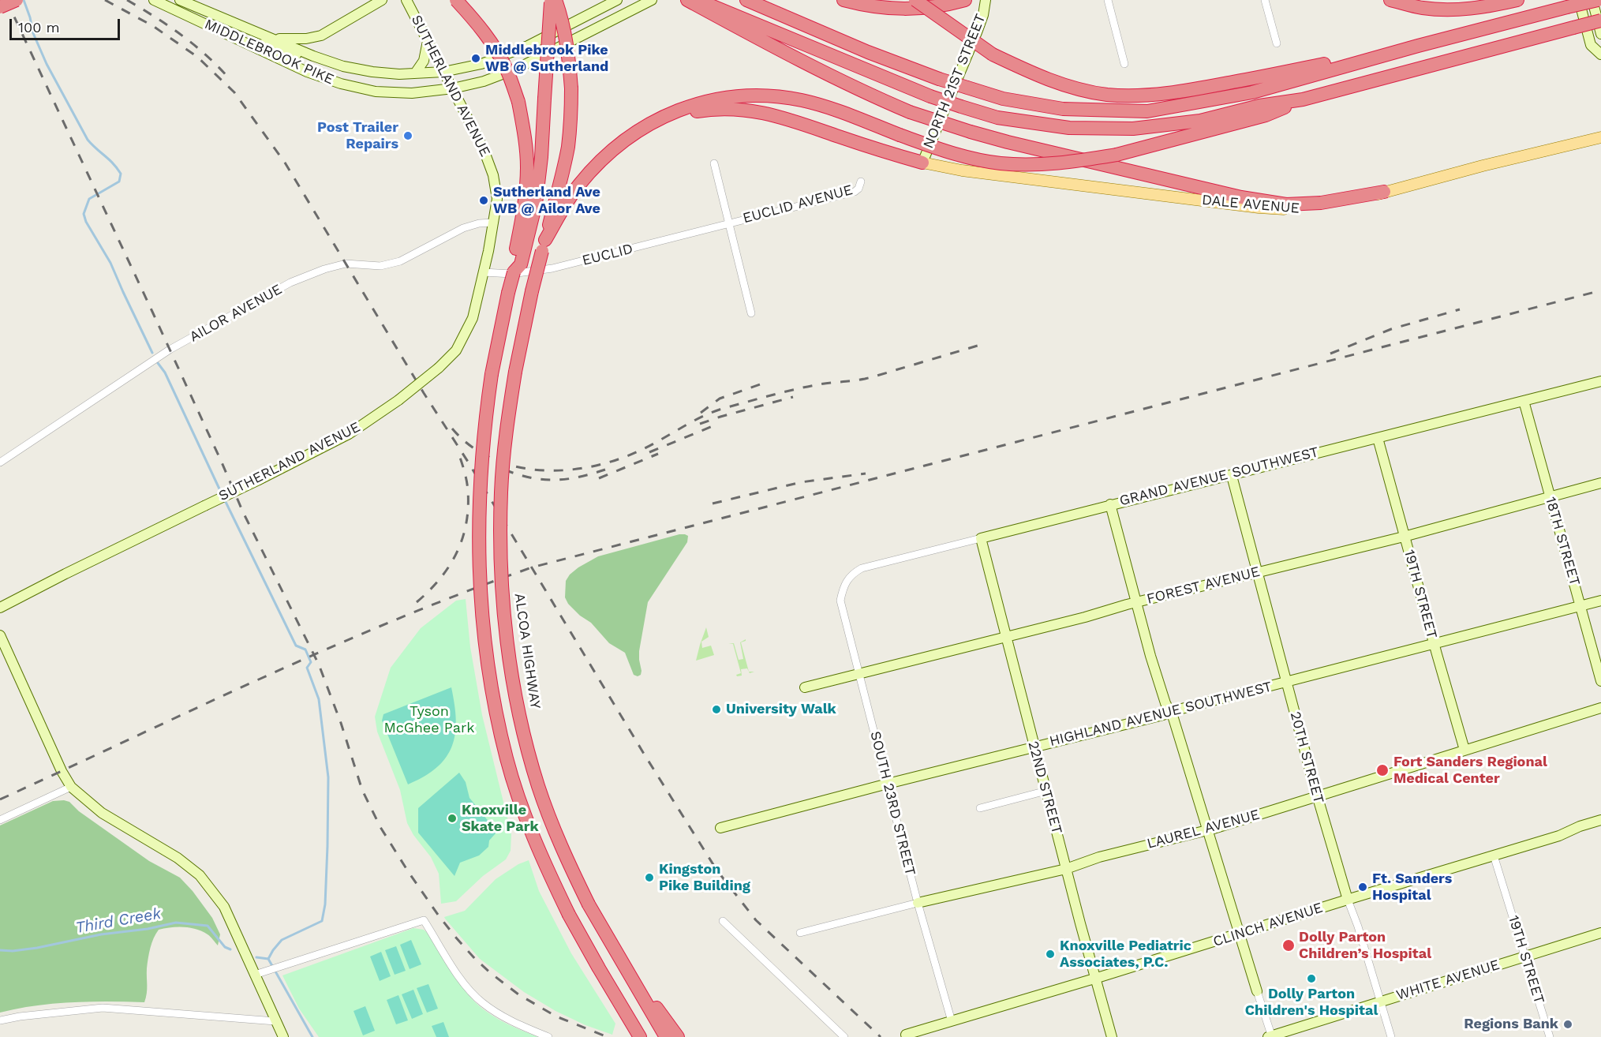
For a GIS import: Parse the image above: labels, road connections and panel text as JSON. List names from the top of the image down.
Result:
{
  "streets": {
    "highway": ["ALCOA HIGHWAY"],
    "main road": ["DALE AVENUE"],
    "street": [
      "MIDDLEBROOK PIKE",
      "NORTH 21ST STREET",
      "SUTHERLAND AVENUE",
      "EUCLID AVENUE",
      "EUCLID",
      "AILOR AVENUE",
      "GRAND AVENUE SOUTHWEST",
      "18TH STREET",
      "FOREST AVENUE",
      "19TH STREET",
      "HIGHLAND AVENUE SOUTHWEST",
      "20TH STREET",
      "22ND STREET",
      "SOUTH 23RD STREET",
      "LAUREL AVENUE",
      "CLINCH AVENUE",
      "WHITE AVENUE"
    ]
  },
  "crossings": [
    ["MIDDLEBROOK PIKE", "SUTHERLAND AVENUE"],
    ["NORTH 21ST STREET", "DALE AVENUE"],
    ["SUTHERLAND AVENUE", "EUCLID"],
    ["SUTHERLAND AVENUE", "AILOR AVENUE"],
    ["EUCLID AVENUE", "EUCLID"],
    ["GRAND AVENUE SOUTHWEST", "18TH STREET"],
    ["GRAND AVENUE SOUTHWEST", "19TH STREET"],
    ["GRAND AVENUE SOUTHWEST", "20TH STREET"],
    ["GRAND AVENUE SOUTHWEST", "22ND STREET"],
    ["GRAND AVENUE SOUTHWEST", "SOUTH 23RD STREET"],
    ["18TH STREET", "FOREST AVENUE"],
    ["18TH STREET", "HIGHLAND AVENUE SOUTHWEST"],
    ["FOREST AVENUE", "19TH STREET"],
    ["FOREST AVENUE", "20TH STREET"],
    ["FOREST AVENUE", "22ND STREET"],
    ["FOREST AVENUE", "SOUTH 23RD STREET"],
    ["19TH STREET", "HIGHLAND AVENUE SOUTHWEST"],
    ["19TH STREET", "LAUREL AVENUE"],
    ["19TH STREET", "CLINCH AVENUE"],
    ["19TH STREET", "WHITE AVENUE"],
    ["HIGHLAND AVENUE SOUTHWEST", "20TH STREET"],
    ["HIGHLAND AVENUE SOUTHWEST", "22ND STREET"],
    ["HIGHLAND AVENUE SOUTHWEST", "SOUTH 23RD STREET"],
    ["20TH STREET", "LAUREL AVENUE"],
    ["20TH STREET", "CLINCH AVENUE"],
    ["20TH STREET", "WHITE AVENUE"],
    ["22ND STREET", "LAUREL AVENUE"],
    ["22ND STREET", "CLINCH AVENUE"],
    ["SOUTH 23RD STREET", "LAUREL AVENUE"],
    ["SOUTH 23RD STREET", "CLINCH AVENUE"]
  ],
  "water": ["Third Creek"],
  "parks": ["Tyson McGhee Park"],
  "places": [
    "Middlebrook Pike WB @ Sutherland",
    "Post Trailer Repairs",
    "Sutherland Ave WB @ Ailor Ave",
    "University Walk",
    "Fort Sanders Regional Medical Center",
    "Knoxville Skate Park",
    "Kingston Pike Building",
    "Ft. Sanders Hospital",
    "Dolly Parton Children’s Hospital",
    "Knoxville Pediatric Associates, P.C.",
    "Dolly Parton Children's Hospital",
    "Regions Bank"
  ],
  "scale_bar": "100 m"
}
